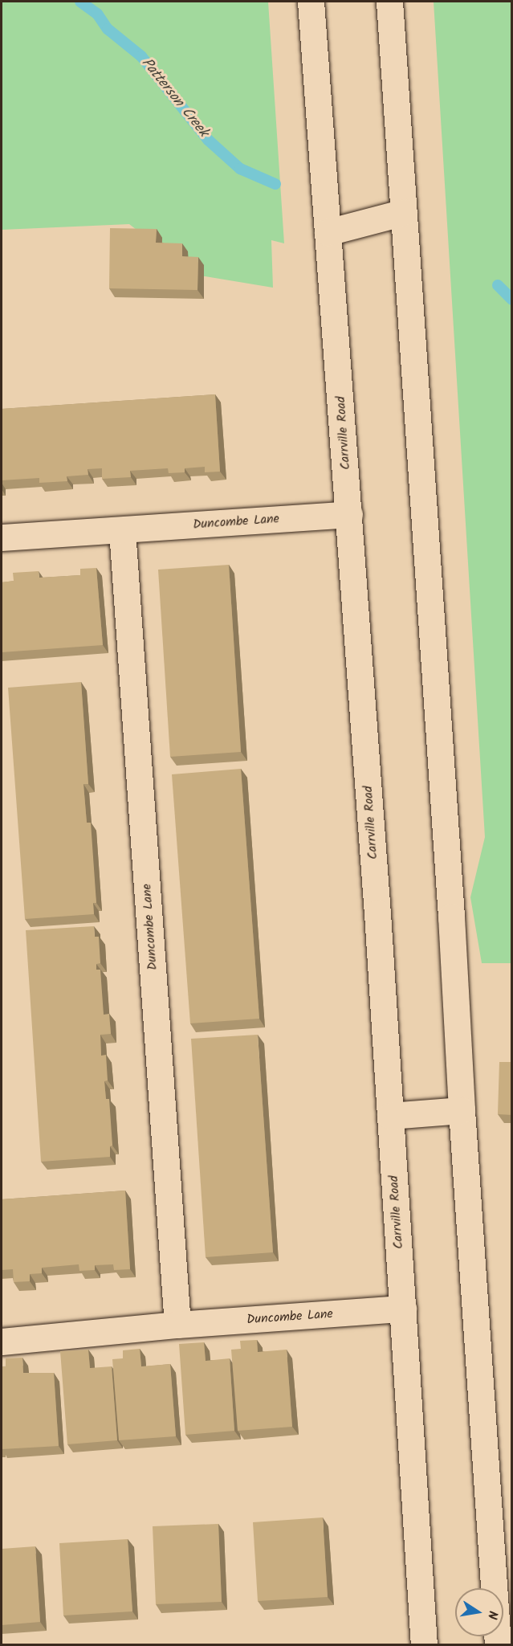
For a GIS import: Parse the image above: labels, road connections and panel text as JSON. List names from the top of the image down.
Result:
{
  "streets": {
    "main road": ["Carrville Road", "Duncombe Lane"]
  },
  "crossings": [
    ["Carrville Road", "Duncombe Lane"]
  ],
  "water": ["Patterson Creek"],
  "north": "right"
}
